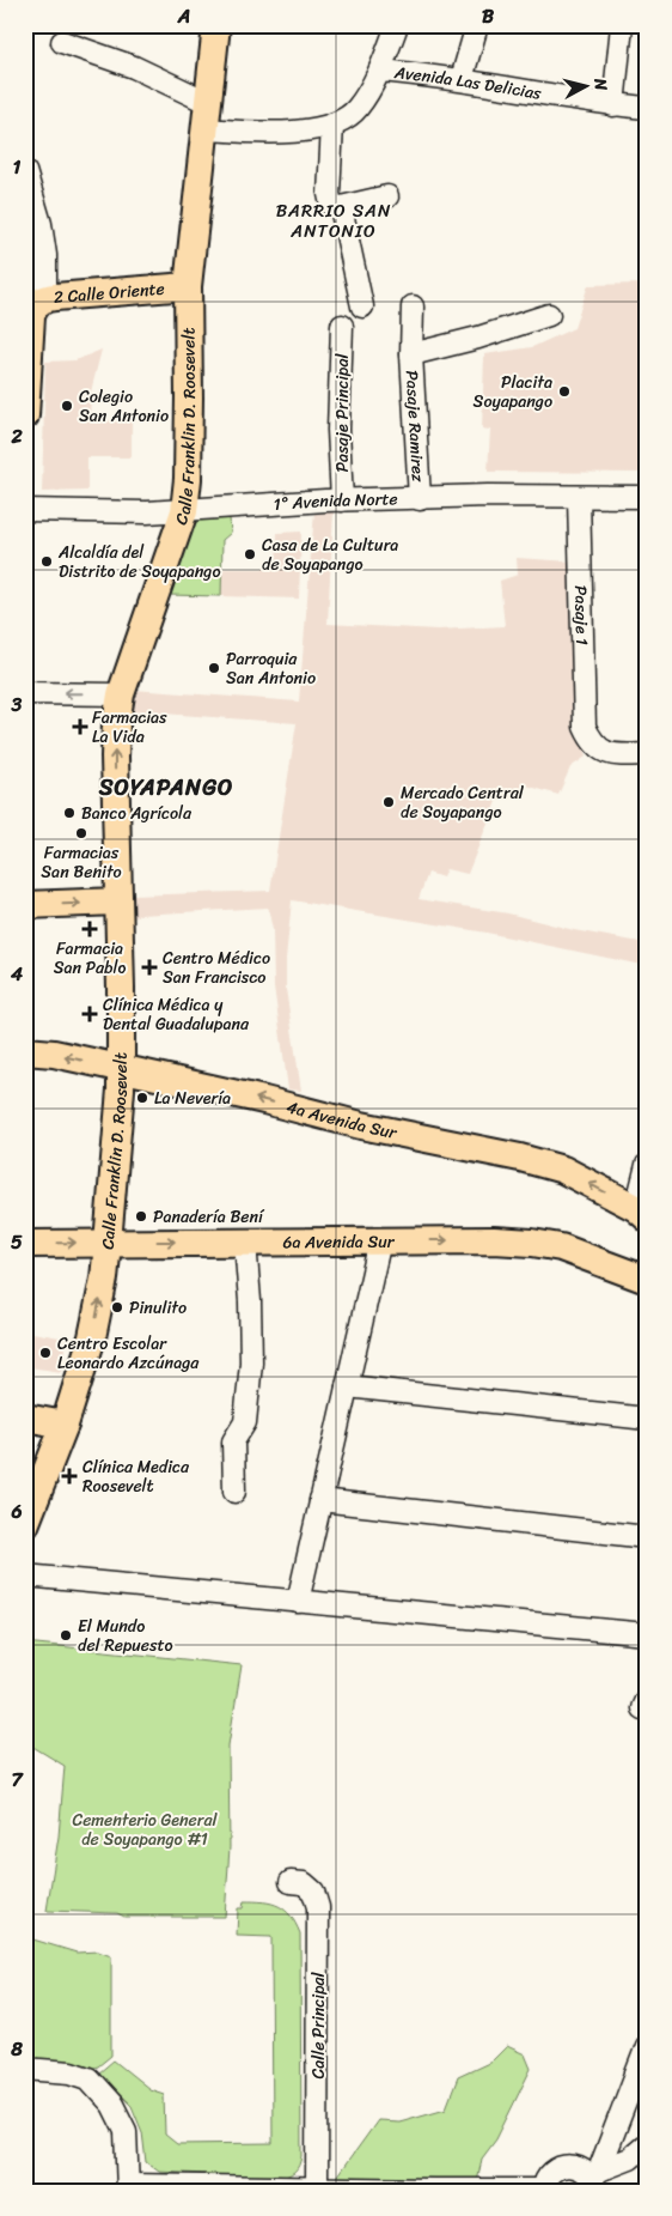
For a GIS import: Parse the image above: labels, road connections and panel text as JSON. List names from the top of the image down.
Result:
{
  "streets": {
    "main road": [
      "2 Calle Oriente",
      "Calle Franklin D. Roosevelt",
      "4a Avenida Sur",
      "6a Avenida Sur"
    ],
    "street": [
      "Avenida Las Delicias",
      "Pasaje Principal",
      "Pasaje Ramirez",
      "1° Avenida Norte",
      "Pasaje 1",
      "Calle Principal"
    ]
  },
  "crossings": [
    ["Avenida Las Delicias", "Calle Franklin D. Roosevelt"],
    ["2 Calle Oriente", "Calle Franklin D. Roosevelt"],
    ["Pasaje Principal", "1° Avenida Norte"],
    ["Calle Franklin D. Roosevelt", "1° Avenida Norte"],
    ["Calle Franklin D. Roosevelt", "4a Avenida Sur"],
    ["Calle Franklin D. Roosevelt", "6a Avenida Sur"],
    ["Pasaje Ramirez", "1° Avenida Norte"],
    ["1° Avenida Norte", "Pasaje 1"]
  ],
  "one_way": ["4a Avenida Sur", "6a Avenida Sur"],
  "districts": ["BARRIO SAN ANTONIO", "SOYAPANGO"],
  "parks": ["Cementerio General de Soyapango #1"],
  "places": {
    "other": [
      "Placita Soyapango",
      "Colegio San Antonio",
      "Casa de La Cultura de Soyapango",
      "Alcaldía del Distrito de Soyapango",
      "Parroquia San Antonio",
      "Mercado Central de Soyapango",
      "Banco Agrícola",
      "Farmacias San Benito",
      "La Nevería",
      "Panadería Bení",
      "Pinulito",
      "Centro Escolar Leonardo Azcúnaga",
      "El Mundo del Repuesto"
    ],
    "health": [
      "Farmacias La Vida",
      "Farmacia San Pablo",
      "Centro Médico San Francisco",
      "Clínica Médica y Dental Guadalupana",
      "Clínica Medica Roosevelt"
    ]
  },
  "north": "right",
  "grid": {
    "columns": ["A", "B"],
    "rows": [
      "1",
      "2",
      "3",
      "4",
      "5",
      "6",
      "7",
      "8"
    ]
  }
}
